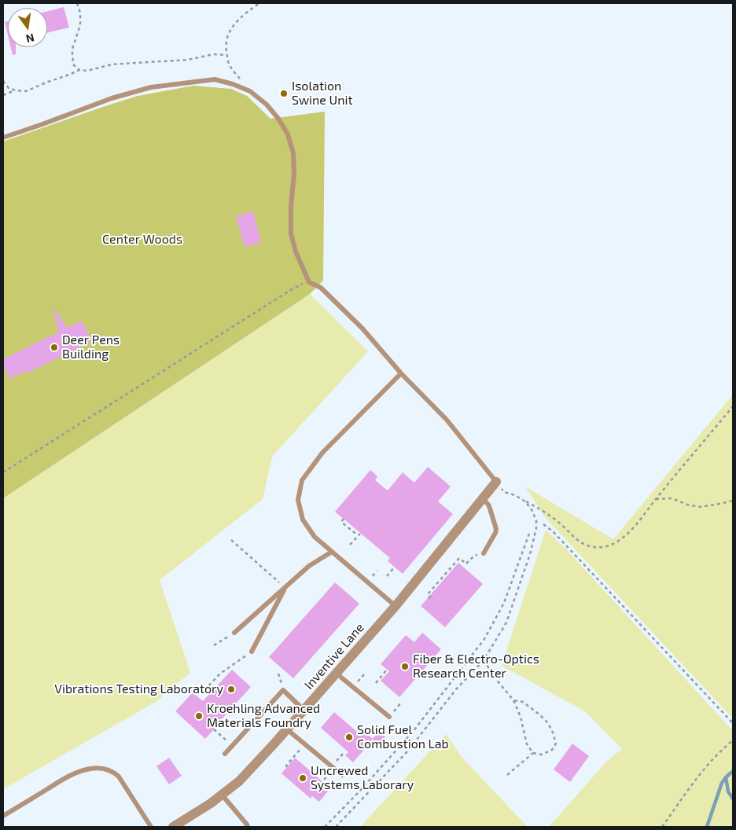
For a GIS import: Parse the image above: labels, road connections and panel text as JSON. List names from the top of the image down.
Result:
{
  "streets": {
    "street": ["Inventive Lane"]
  },
  "parks": ["Center Woods"],
  "places": [
    "Isolation Swine Unit",
    "Deer Pens Building",
    "Fiber & Electro-Optics Research Center",
    "Vibrations Testing Laboratory",
    "Kroehling Advanced Materials Foundry",
    "Solid Fuel Combustion Lab",
    "Uncrewed Systems Laborary"
  ],
  "north": "bottom"
}
